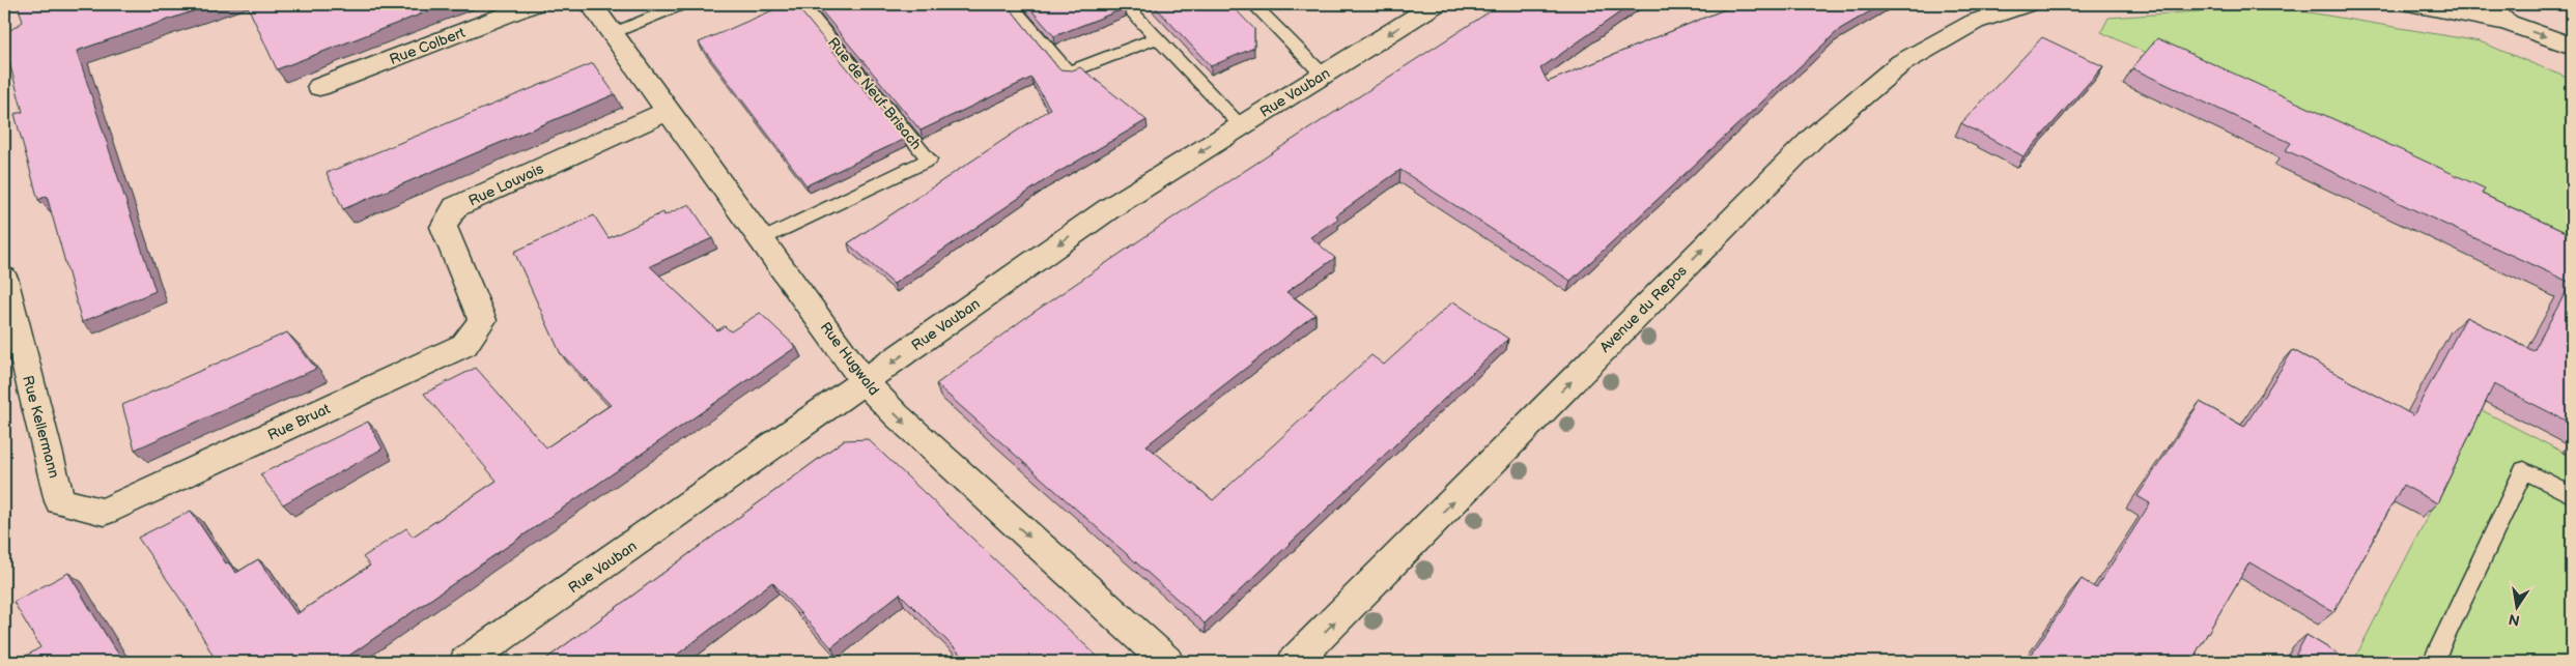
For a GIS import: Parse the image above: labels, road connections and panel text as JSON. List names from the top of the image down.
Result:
{
  "streets": {
    "main road": [
      "Rue Colbert",
      "Rue Vauban",
      "Rue Louvois",
      "Avenue du Repos",
      "Rue Hugwald",
      "Rue Bruat",
      "Rue Kellermann"
    ],
    "lane": ["Rue de Neuf-Brisach"]
  },
  "crossings": [
    ["Rue Vauban", "Rue Hugwald"],
    ["Rue de Neuf-Brisach", "Rue Hugwald"],
    ["Rue Louvois", "Rue Hugwald"],
    ["Rue Louvois", "Rue Bruat"],
    ["Rue Bruat", "Rue Kellermann"]
  ],
  "one_way": ["Rue Vauban", "Avenue du Repos", "Rue Hugwald"],
  "north": "bottom"
}
